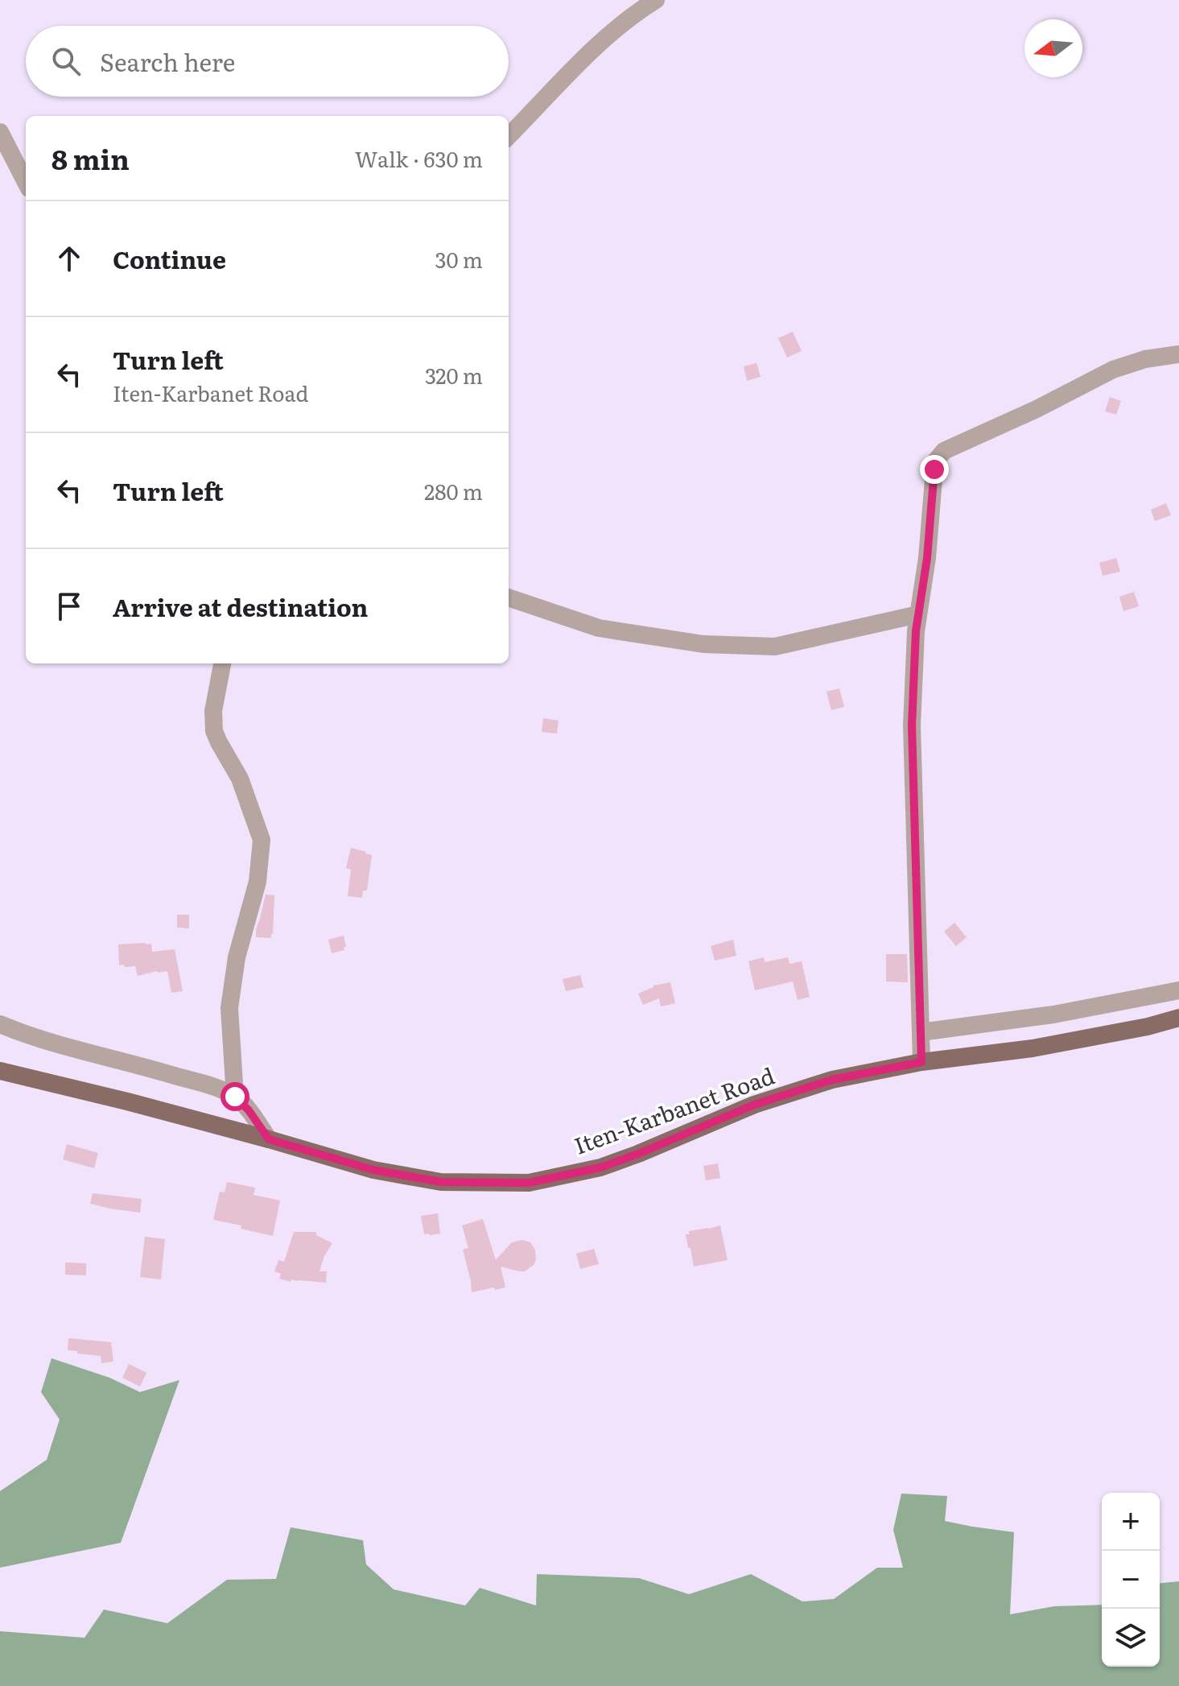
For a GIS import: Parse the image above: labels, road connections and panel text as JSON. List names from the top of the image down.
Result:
{
  "streets": {
    "main road": ["Iten-Karbanet Road"]
  },
  "north": "left",
  "page": {
    "search": "Search here",
    "heading": ["8 min", "Walk · 630 m"],
    "list": [
      ["Continue", "30 m"],
      ["Turn left", "Iten-Karbanet Road", "320 m"],
      ["Turn left", "280 m"],
      "Arrive at destination"
    ],
    "map_buttons": ["+", "−"]
  }
}
